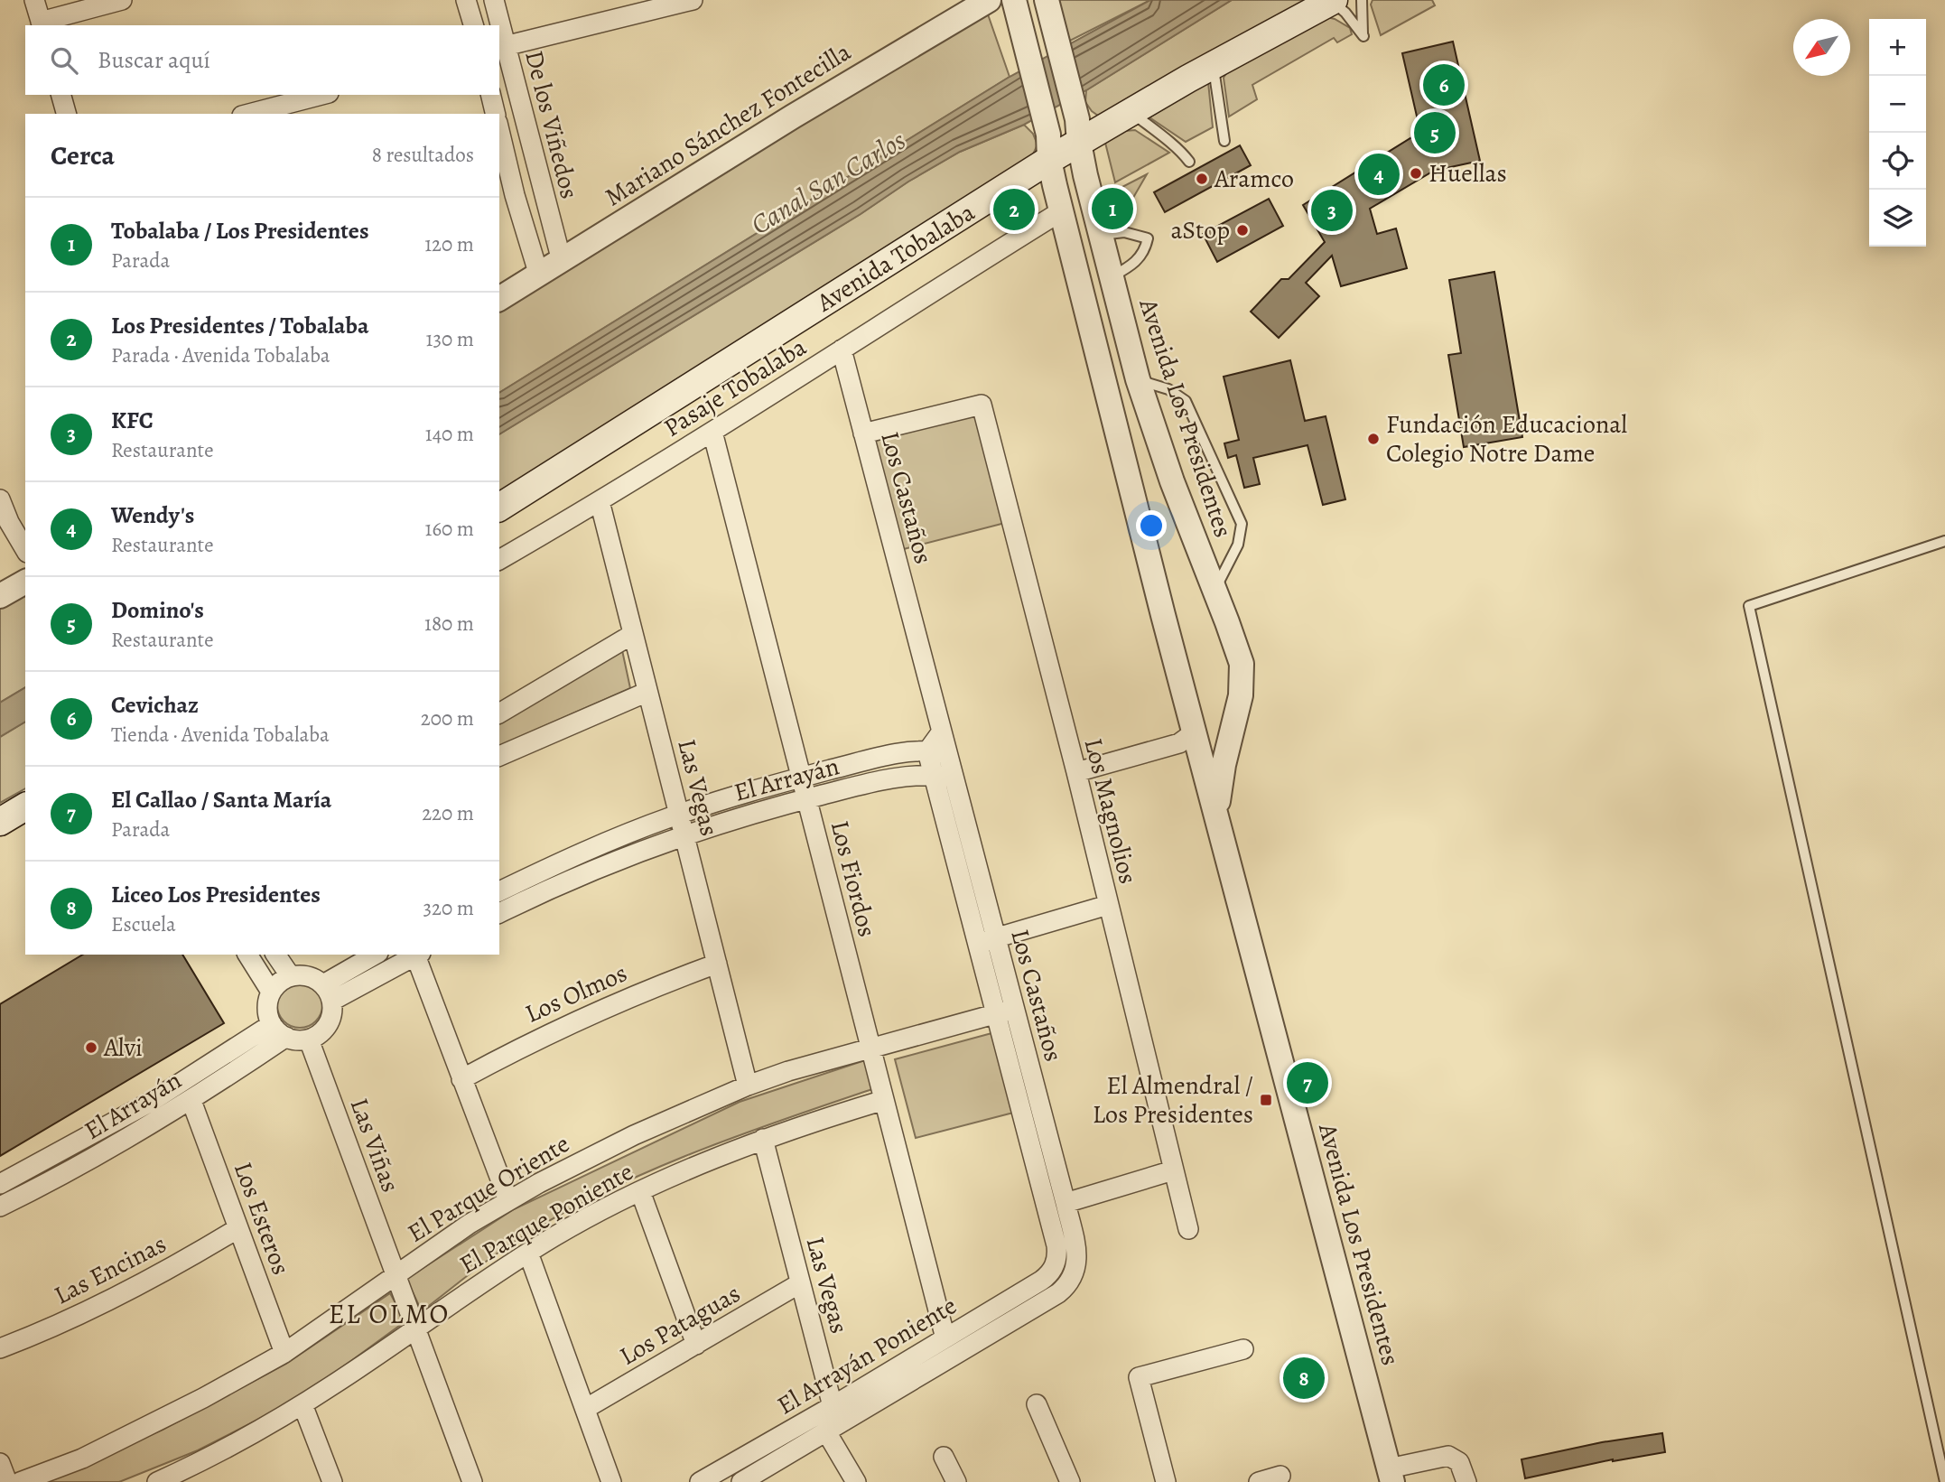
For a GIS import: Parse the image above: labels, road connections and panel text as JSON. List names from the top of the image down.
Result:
{
  "streets": {
    "main road": ["Avenida Tobalaba"],
    "street": [
      "De los Viñedos",
      "Mariano Sánchez Fontecilla",
      "Pasaje Tobalaba",
      "Avenida Los Presidentes",
      "Los Castaños",
      "El Arrayán",
      "Las Vegas",
      "Los Magnolios",
      "Los Fiordos",
      "Los Olmos",
      "Las Viñas",
      "El Parque Oriente",
      "Los Esteros",
      "El Parque Poniente",
      "Las Encinas",
      "Los Pataguas",
      "El Arrayán Poniente"
    ]
  },
  "crossings": [
    ["De los Viñedos", "Mariano Sánchez Fontecilla"],
    ["Avenida Tobalaba", "Avenida Los Presidentes"],
    ["Pasaje Tobalaba", "Avenida Los Presidentes"],
    ["Pasaje Tobalaba", "Los Castaños"],
    ["Pasaje Tobalaba", "Las Vegas"],
    ["Pasaje Tobalaba", "Los Fiordos"],
    ["Los Castaños", "El Arrayán"],
    ["Los Castaños", "Los Magnolios"],
    ["Los Castaños", "El Parque Oriente"],
    ["Los Castaños", "El Arrayán Poniente"],
    ["El Arrayán", "Las Vegas"],
    ["El Arrayán", "Los Fiordos"],
    ["El Arrayán", "Las Viñas"],
    ["El Arrayán", "Los Esteros"],
    ["Las Vegas", "Los Olmos"],
    ["Las Vegas", "El Parque Oriente"],
    ["Las Vegas", "El Parque Poniente"],
    ["Las Vegas", "Los Pataguas"],
    ["Las Vegas", "El Arrayán Poniente"],
    ["Los Fiordos", "El Parque Oriente"],
    ["Los Fiordos", "El Parque Poniente"],
    ["Los Fiordos", "El Arrayán Poniente"],
    ["Las Viñas", "El Parque Oriente"],
    ["Las Viñas", "El Parque Poniente"],
    ["El Parque Oriente", "Los Esteros"],
    ["Los Esteros", "Las Encinas"]
  ],
  "districts": ["EL OLMO"],
  "water": ["Canal San Carlos"],
  "places": {
    "other": [
      "Huellas",
      "Aramco",
      "aStop",
      "Fundación Educacional Colegio Notre Dame",
      "Alvi"
    ],
    "transit": ["El Almendral / Los Presidentes"]
  },
  "north": "bottom left",
  "page": {
    "map_buttons": ["+", "−"],
    "search": "Buscar aquí",
    "pins": [
      "6",
      "5",
      "4",
      "1",
      "2",
      "3",
      "7",
      "8"
    ],
    "heading": ["Cerca", "8 resultados"],
    "list": [
      {
        "mark": "1",
        "name": "Tobalaba / Los Presidentes",
        "note": "Parada",
        "value": "120 m"
      },
      {
        "mark": "2",
        "name": "Los Presidentes / Tobalaba",
        "note": "Parada · Avenida Tobalaba",
        "value": "130 m"
      },
      {
        "mark": "3",
        "name": "KFC",
        "note": "Restaurante",
        "value": "140 m"
      },
      {
        "mark": "4",
        "name": "Wendy's",
        "note": "Restaurante",
        "value": "160 m"
      },
      {
        "mark": "5",
        "name": "Domino's",
        "note": "Restaurante",
        "value": "180 m"
      },
      {
        "mark": "6",
        "name": "Cevichaz",
        "note": "Tienda · Avenida Tobalaba",
        "value": "200 m"
      },
      {
        "mark": "7",
        "name": "El Callao / Santa María",
        "note": "Parada",
        "value": "220 m"
      },
      {
        "mark": "8",
        "name": "Liceo Los Presidentes",
        "note": "Escuela",
        "value": "320 m"
      }
    ]
  }
}
